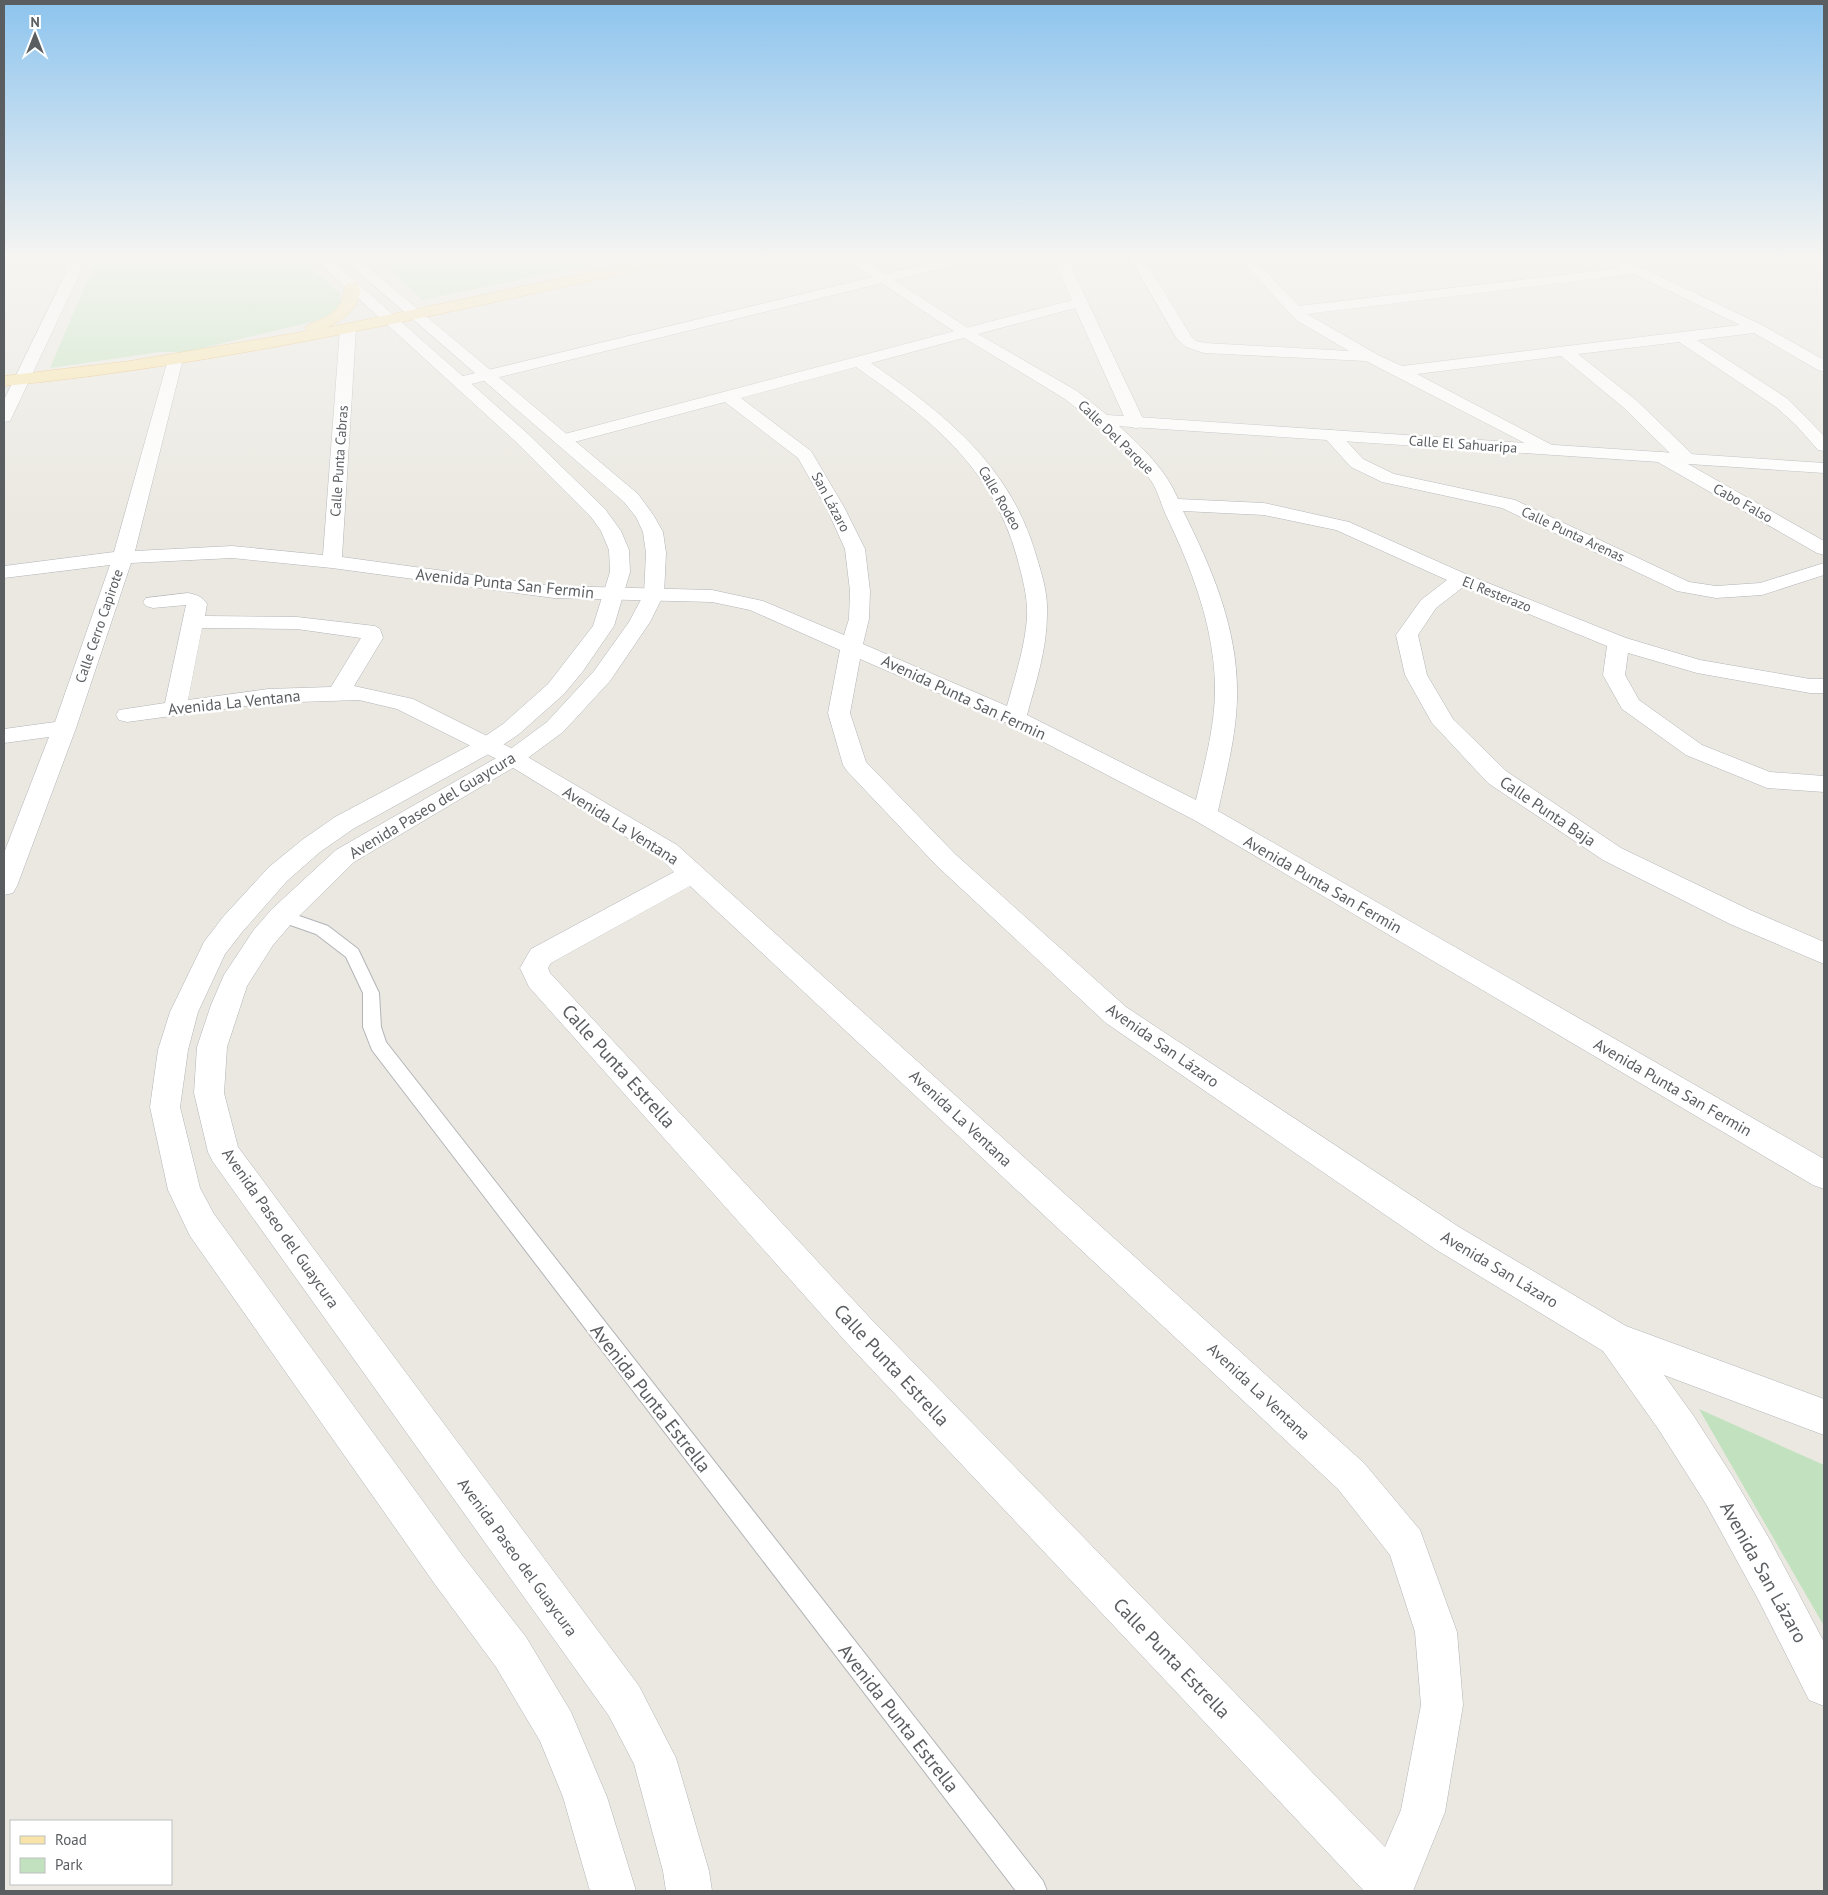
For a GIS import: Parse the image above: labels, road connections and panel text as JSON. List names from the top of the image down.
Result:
{
  "streets": {
    "street": [
      "Calle Del Parque",
      "Calle El Sahuaripa",
      "Calle Punta Cabras",
      "Calle Rodeo",
      "San Lázaro",
      "Cabo Falso",
      "Calle Punta Arenas",
      "Avenida Punta San Fermin",
      "El Resterazo",
      "Calle Cerro Capirote",
      "Avenida La Ventana",
      "Avenida Paseo del Guaycura",
      "Calle Punta Baja",
      "Avenida San Lázaro",
      "Calle Punta Estrella"
    ],
    "lane": ["Avenida Punta Estrella"]
  },
  "crossings": [
    ["Calle Del Parque", "Calle El Sahuaripa"],
    ["Calle Del Parque", "Avenida Punta San Fermin"],
    ["Calle Del Parque", "El Resterazo"],
    ["Calle El Sahuaripa", "Cabo Falso"],
    ["Calle El Sahuaripa", "Calle Punta Arenas"],
    ["Calle Punta Cabras", "Avenida Punta San Fermin"],
    ["Calle Rodeo", "Avenida Punta San Fermin"],
    ["San Lázaro", "Avenida Punta San Fermin"],
    ["San Lázaro", "Avenida San Lázaro"],
    ["Avenida Punta San Fermin", "Calle Cerro Capirote"],
    ["Avenida Punta San Fermin", "Avenida Paseo del Guaycura"],
    ["Avenida Punta San Fermin", "Avenida San Lázaro"],
    ["El Resterazo", "Calle Punta Baja"],
    ["Avenida La Ventana", "Avenida Paseo del Guaycura"],
    ["Avenida La Ventana", "Calle Punta Estrella"],
    ["Avenida Paseo del Guaycura", "Avenida Punta Estrella"]
  ],
  "legend": ["Road", "Park"],
  "north": "top"
}
